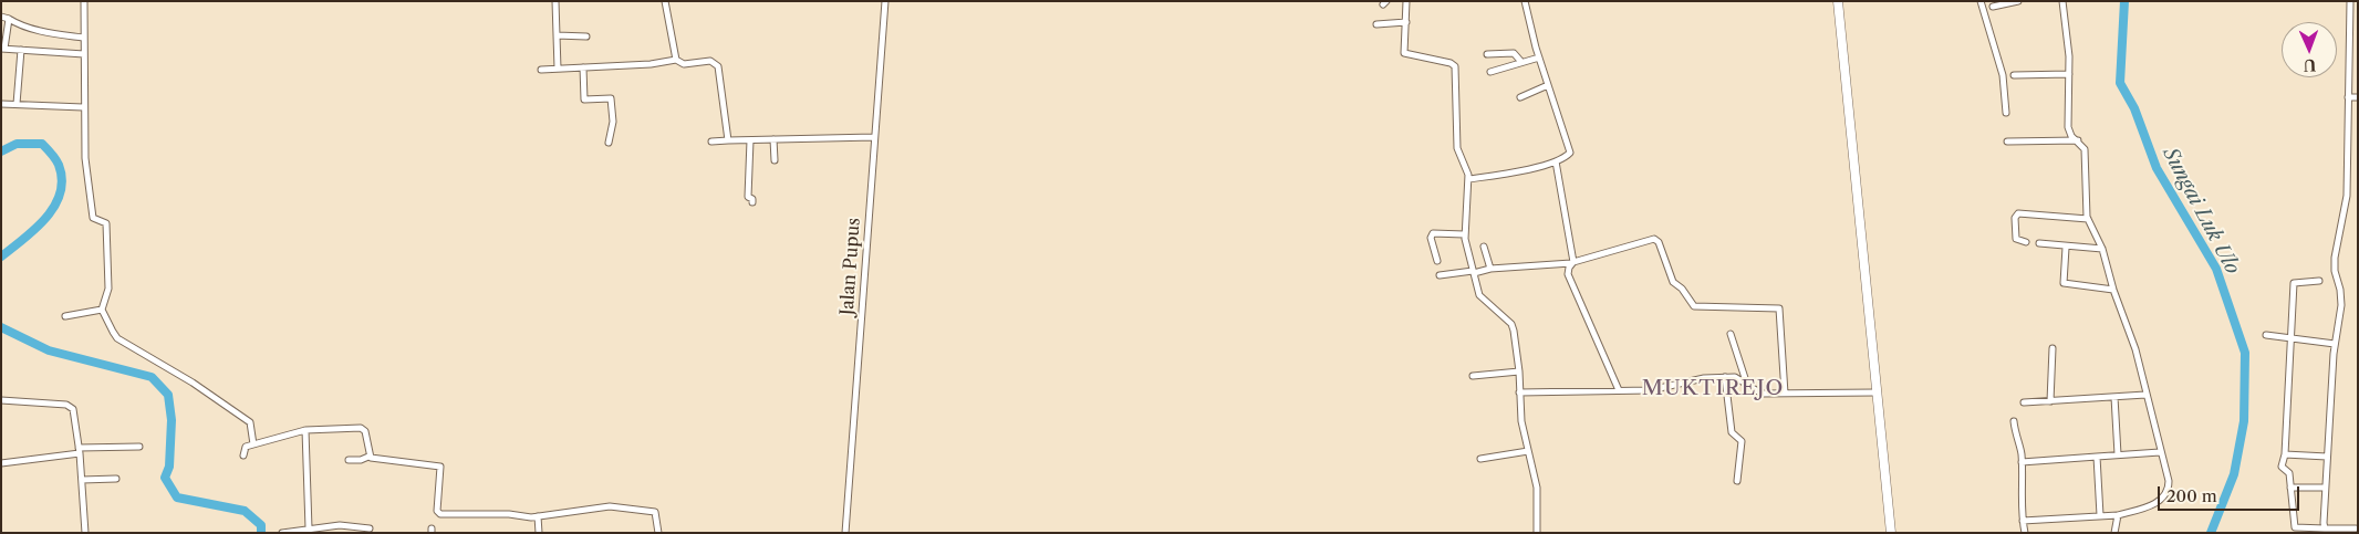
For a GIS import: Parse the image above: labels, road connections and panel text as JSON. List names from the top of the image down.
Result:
{
  "streets": {
    "street": ["Jalan Pupus"]
  },
  "districts": ["MUKTIREJO"],
  "water": ["Sungai Luk Ulo"],
  "scale_bar": "200 m",
  "north": "bottom"
}
